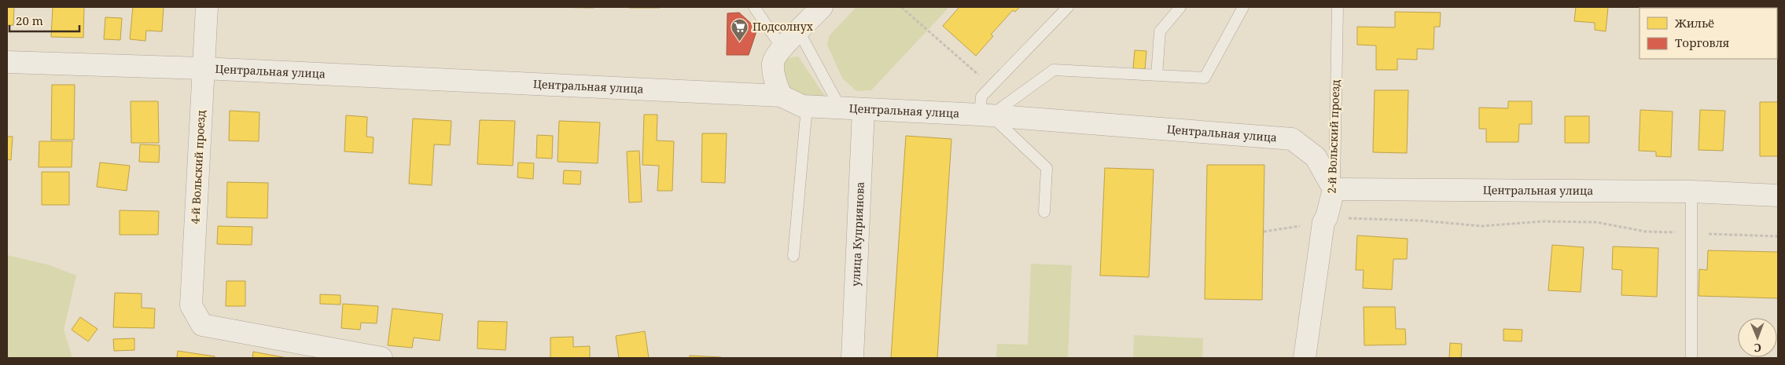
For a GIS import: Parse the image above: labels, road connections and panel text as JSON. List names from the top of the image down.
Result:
{
  "streets": {
    "street": [
      "Центральная улица",
      "2-й Вольский проезд",
      "4-й Вольский проезд",
      "улица Куприянова"
    ]
  },
  "crossings": [
    ["Центральная улица", "2-й Вольский проезд"],
    ["Центральная улица", "4-й Вольский проезд"],
    ["Центральная улица", "улица Куприянова"]
  ],
  "places": {
    "supermarket": ["Подсолнух"]
  },
  "legend": ["Жильё", "Торговля"],
  "scale_bar": "20 m",
  "north": "bottom"
}
